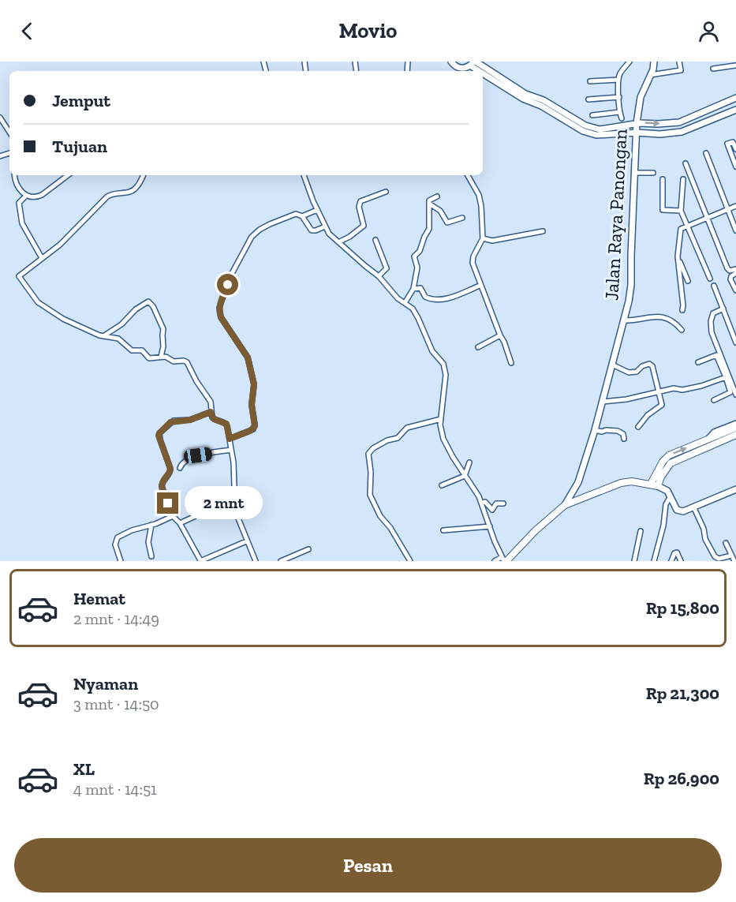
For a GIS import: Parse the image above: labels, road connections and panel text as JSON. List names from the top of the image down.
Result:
{
  "streets": {
    "street": ["Jalan Raya Panongan"]
  },
  "page": {
    "header": "Movio",
    "banner": ["Jemput", "Tujuan"],
    "bubble": "2 mnt",
    "list": [
      {
        "name": "Hemat",
        "note": "2 mnt · 14:49",
        "value": "Rp 15,800"
      },
      {
        "name": "Nyaman",
        "note": "3 mnt · 14:50",
        "value": "Rp 21,300"
      },
      {
        "name": "XL",
        "note": "4 mnt · 14:51",
        "value": "Rp 26,900"
      }
    ],
    "buttons": "Pesan"
  }
}
